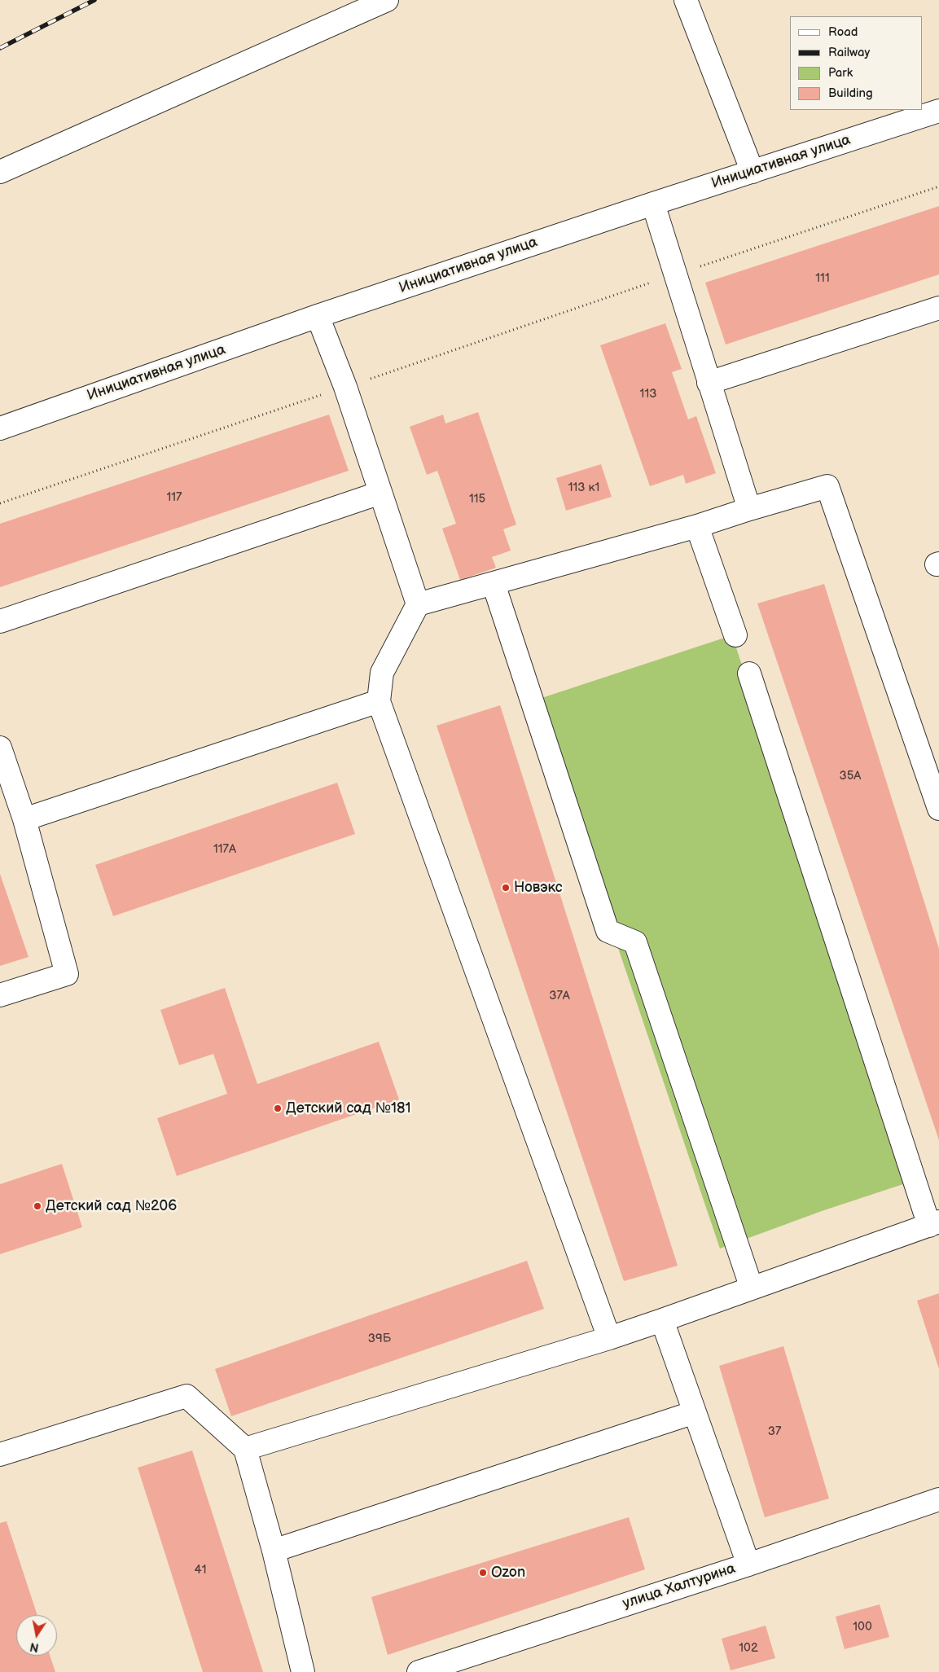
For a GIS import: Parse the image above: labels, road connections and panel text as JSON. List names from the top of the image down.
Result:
{
  "streets": {
    "street": ["Инициативная улица", "улица Халтурина"]
  },
  "places": [
    "Новэкс",
    "Детский сад №181",
    "Детский сад №206",
    "Ozon"
  ],
  "house_numbers": [
    "111",
    "113",
    "113 к1",
    "117",
    "115",
    "35А",
    "117А",
    "37А",
    "39Б",
    "37",
    "41",
    "100",
    "102"
  ],
  "legend": [
    "Road",
    "Railway",
    "Park",
    "Building"
  ],
  "north": "bottom"
}
